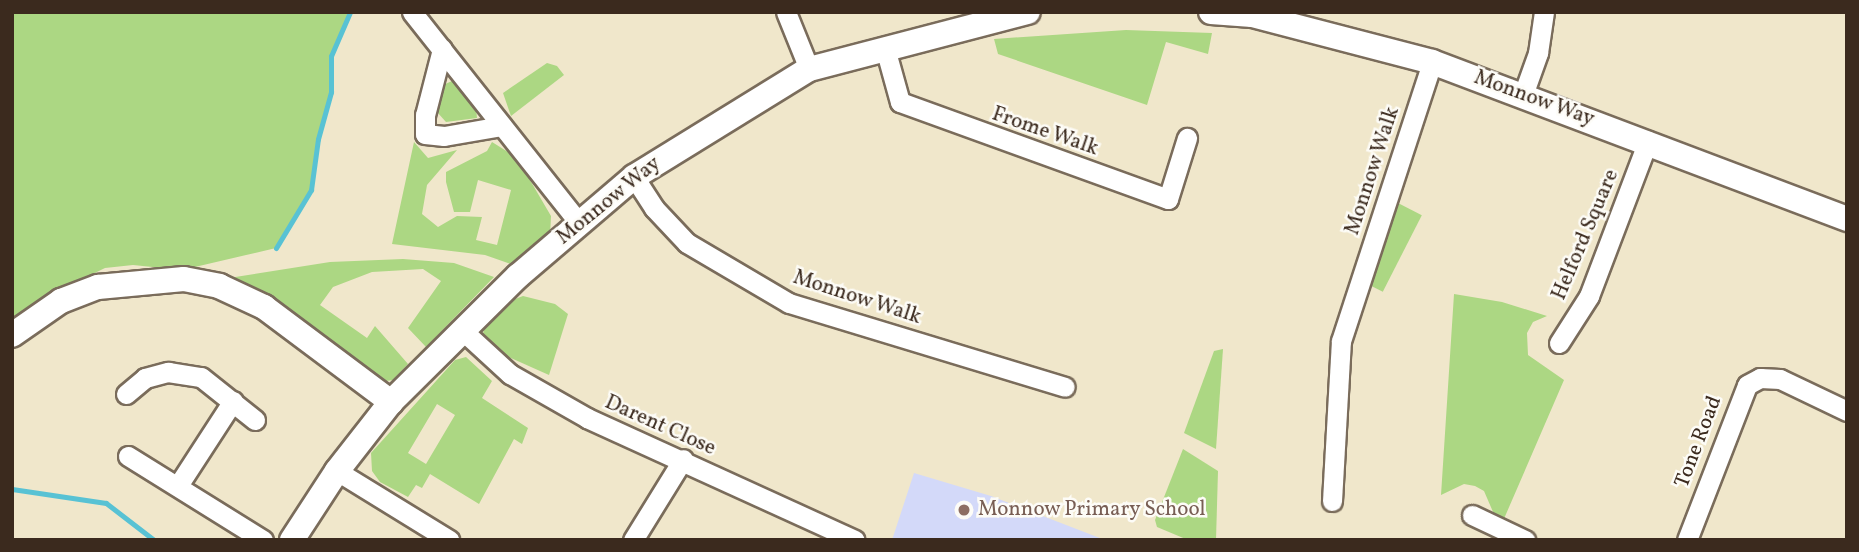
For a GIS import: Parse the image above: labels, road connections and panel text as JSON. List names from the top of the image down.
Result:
{
  "streets": {
    "street": [
      "Monnow Way",
      "Frome Walk",
      "Monnow Walk",
      "Helford Square",
      "Darent Close",
      "Tone Road"
    ]
  },
  "crossings": [
    ["Monnow Way", "Frome Walk"],
    ["Monnow Way", "Monnow Walk"],
    ["Monnow Way", "Helford Square"],
    ["Monnow Way", "Darent Close"]
  ],
  "places": ["Monnow Primary School"]
}
